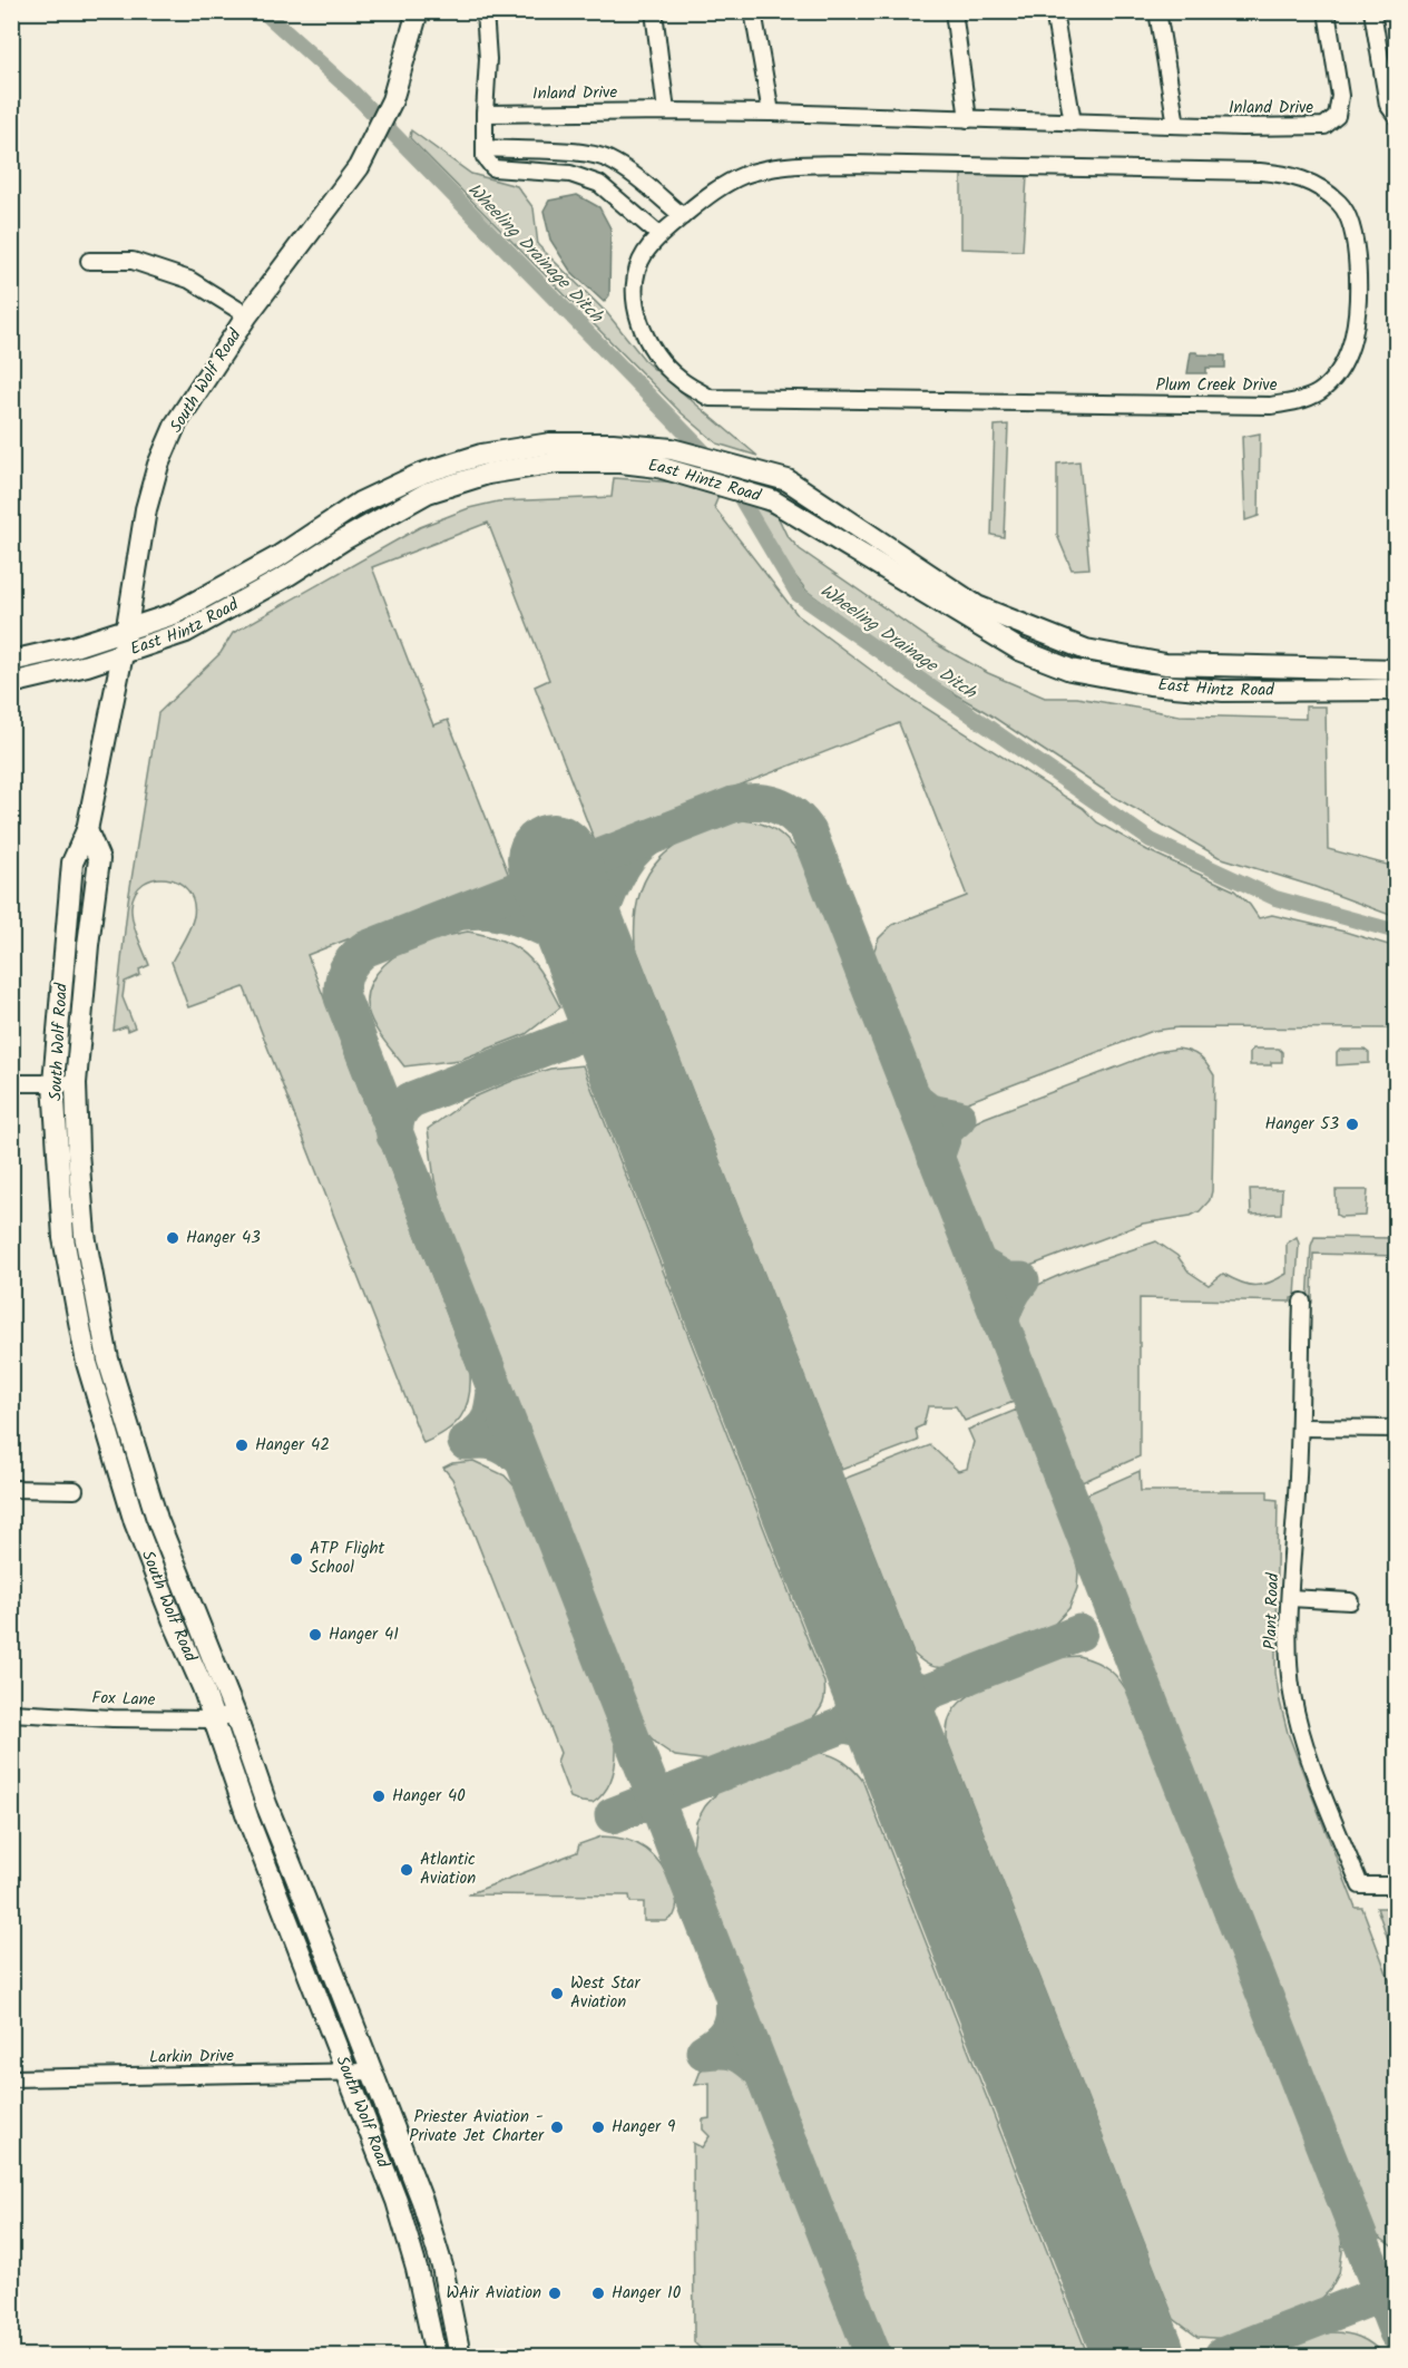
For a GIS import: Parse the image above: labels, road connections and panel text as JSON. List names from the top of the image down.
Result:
{
  "streets": {
    "main road": ["South Wolf Road", "East Hintz Road"],
    "street": [
      "Inland Drive",
      "Plum Creek Drive",
      "Plant Road",
      "Fox Lane",
      "Larkin Drive"
    ]
  },
  "crossings": [
    ["South Wolf Road", "East Hintz Road"],
    ["South Wolf Road", "Fox Lane"],
    ["South Wolf Road", "Larkin Drive"]
  ],
  "water": ["Wheeling Drainage Ditch"],
  "places": [
    "Hanger 53",
    "Hanger 43",
    "Hanger 42",
    "ATP Flight School",
    "Hanger 41",
    "Hanger 40",
    "Atlantic Aviation",
    "West Star Aviation",
    "Priester Aviation - Private Jet Charter",
    "Hanger 9",
    "WAir Aviation",
    "Hanger 10"
  ]
}
